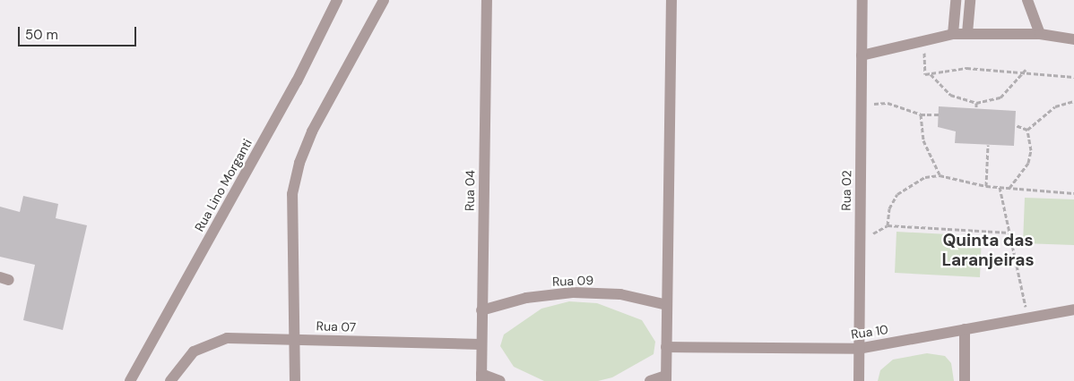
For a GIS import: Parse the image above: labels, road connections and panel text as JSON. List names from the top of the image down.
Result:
{
  "streets": {
    "street": [
      "Rua Lino Morganti",
      "Rua 04",
      "Rua 02",
      "Rua 09",
      "Rua 07",
      "Rua 10"
    ]
  },
  "crossings": [
    ["Rua 04", "Rua 09"],
    ["Rua 04", "Rua 07"],
    ["Rua 02", "Rua 10"]
  ],
  "districts": ["Quinta das Laranjeiras"],
  "scale_bar": "50 m"
}
